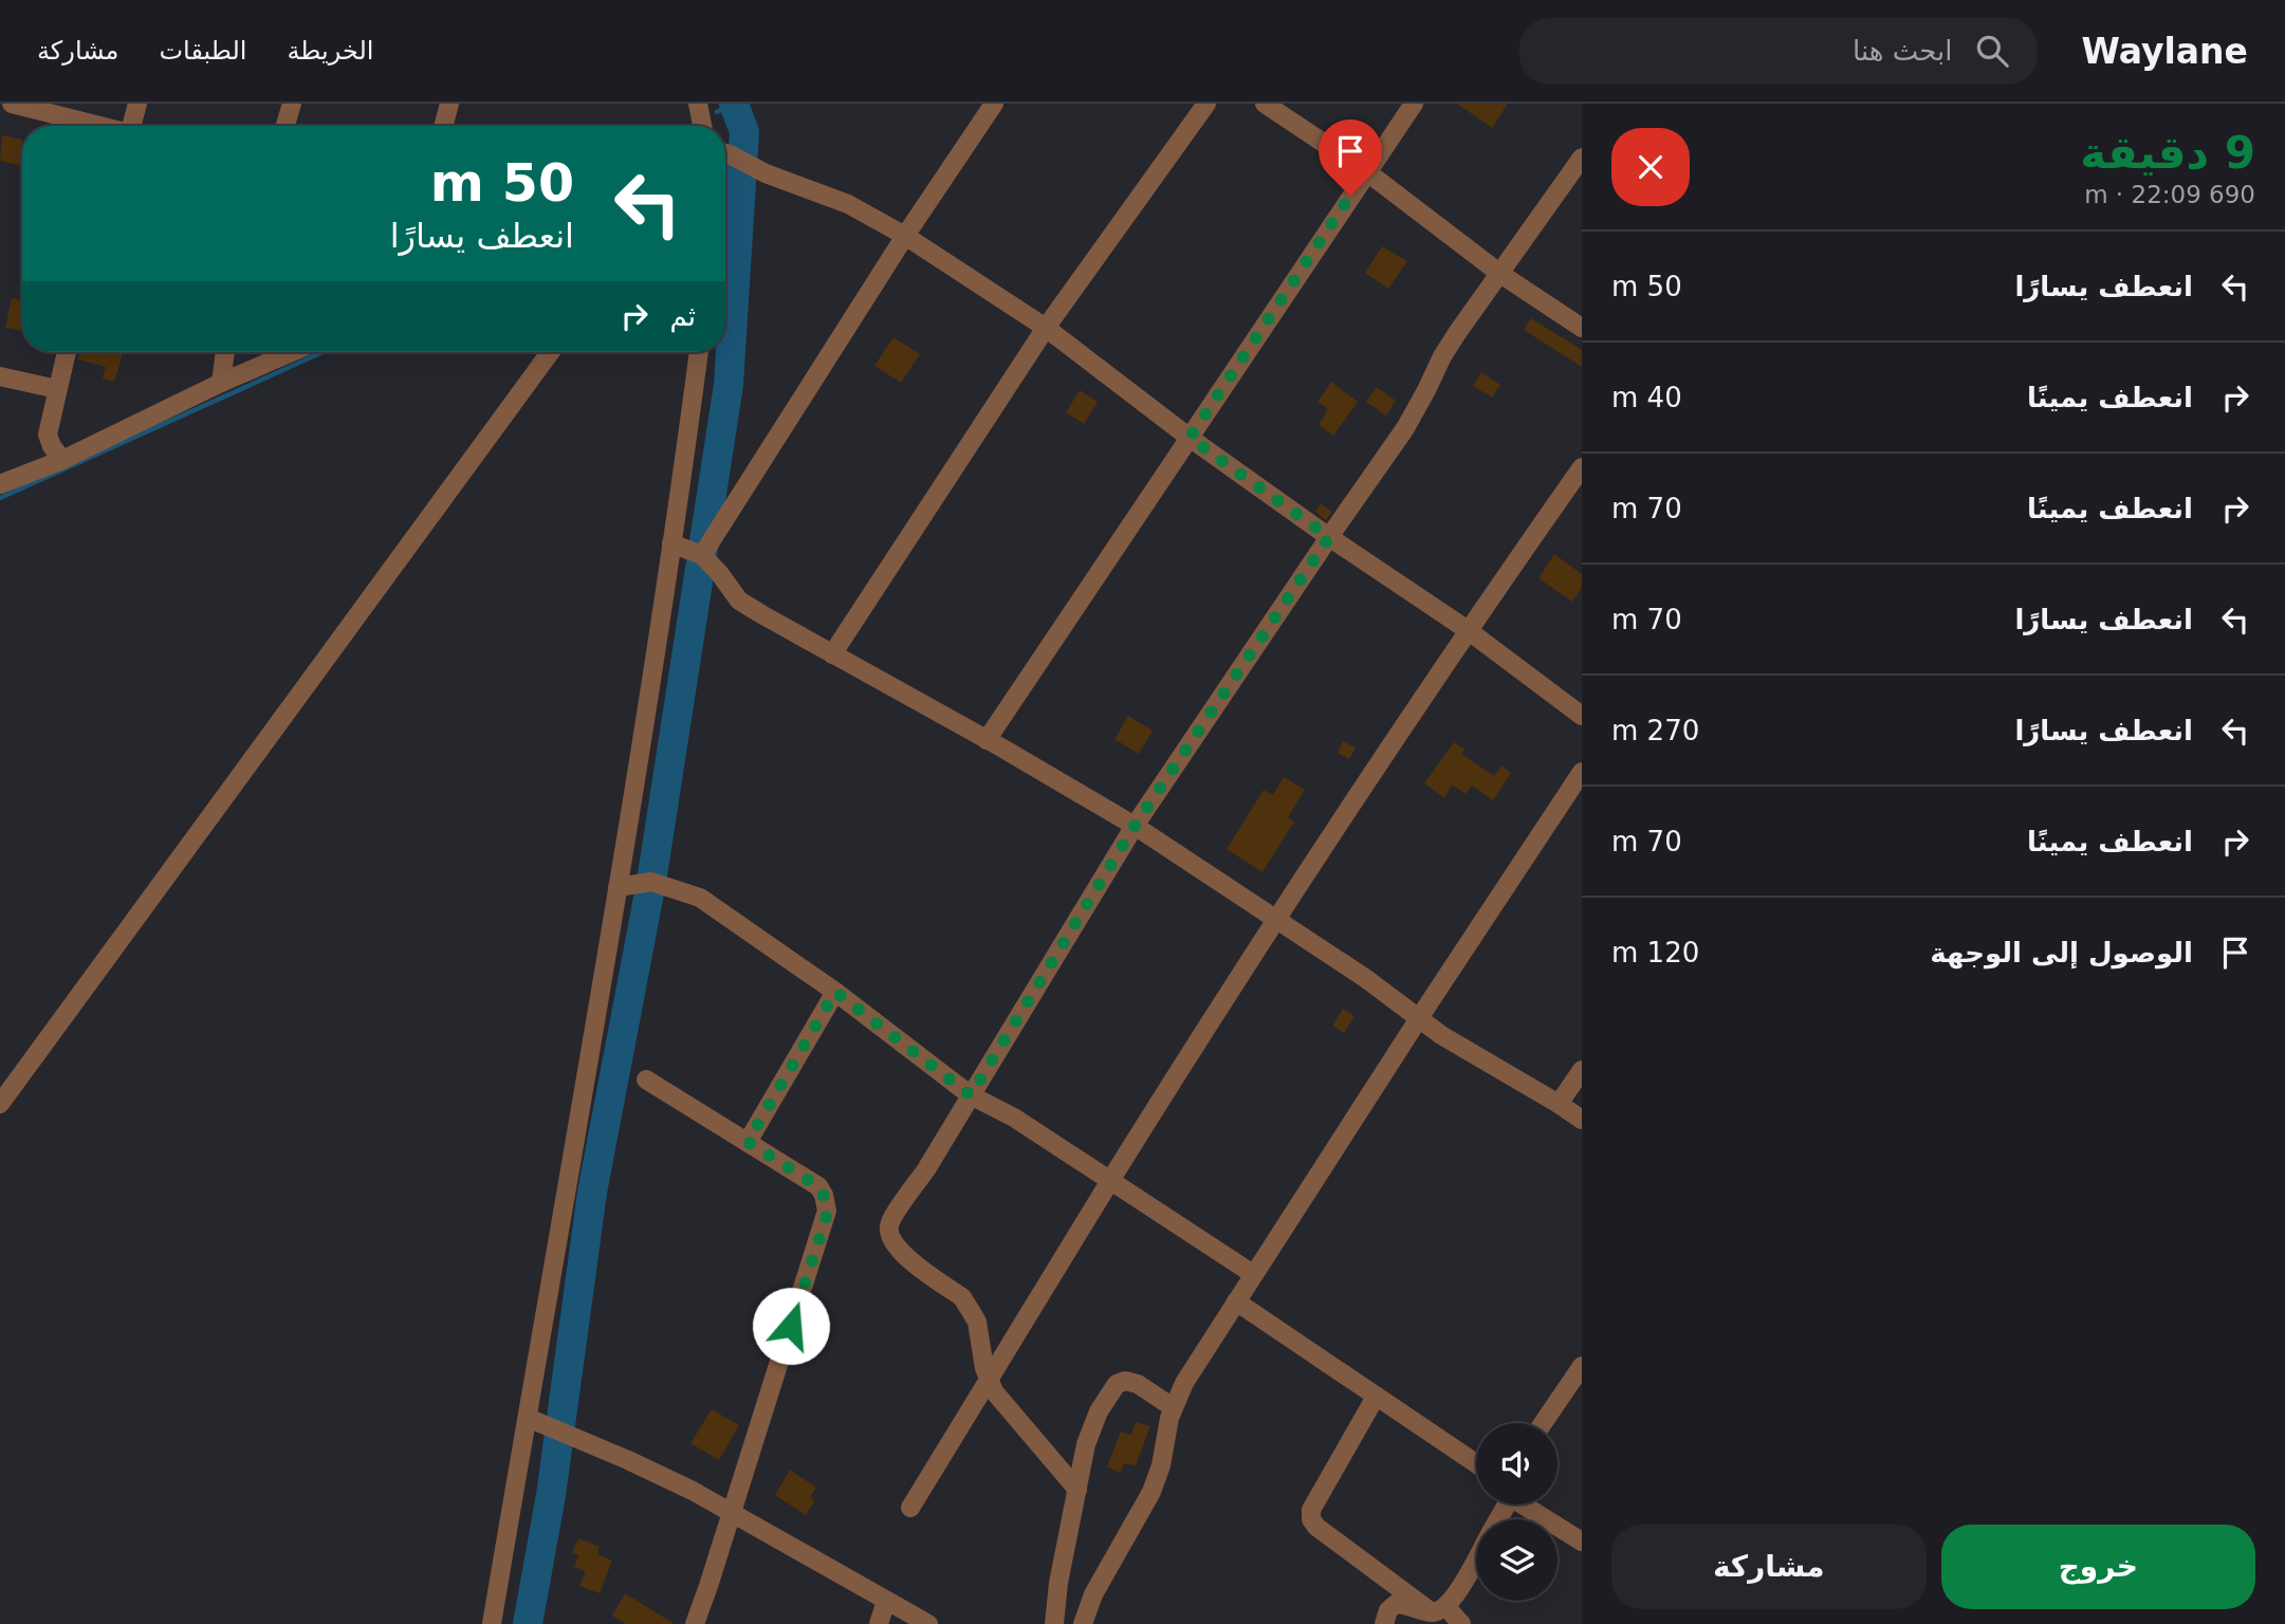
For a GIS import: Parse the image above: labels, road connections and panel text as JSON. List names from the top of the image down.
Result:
{
  "page": {
    "header": "Waylane",
    "search": "ابحث هنا",
    "nav": ["الخريطة", "الطبقات", "مشاركة"],
    "heading": ["9 دقيقة", "690 m · 22:09"],
    "turn": ["50 m", "انعطف يسارًا"],
    "list": [
      {
        "name": "انعطف يسارًا",
        "value": "50 m"
      },
      {
        "name": "انعطف يمينًا",
        "value": "40 m"
      },
      {
        "name": "انعطف يمينًا",
        "value": "70 m"
      },
      {
        "name": "انعطف يسارًا",
        "value": "70 m"
      },
      {
        "name": "انعطف يسارًا",
        "value": "270 m"
      },
      {
        "name": "انعطف يمينًا",
        "value": "70 m"
      },
      {
        "name": "الوصول إلى الوجهة",
        "value": "120 m"
      }
    ],
    "then": "ثم",
    "buttons": ["خروج", "مشاركة"]
  }
}
